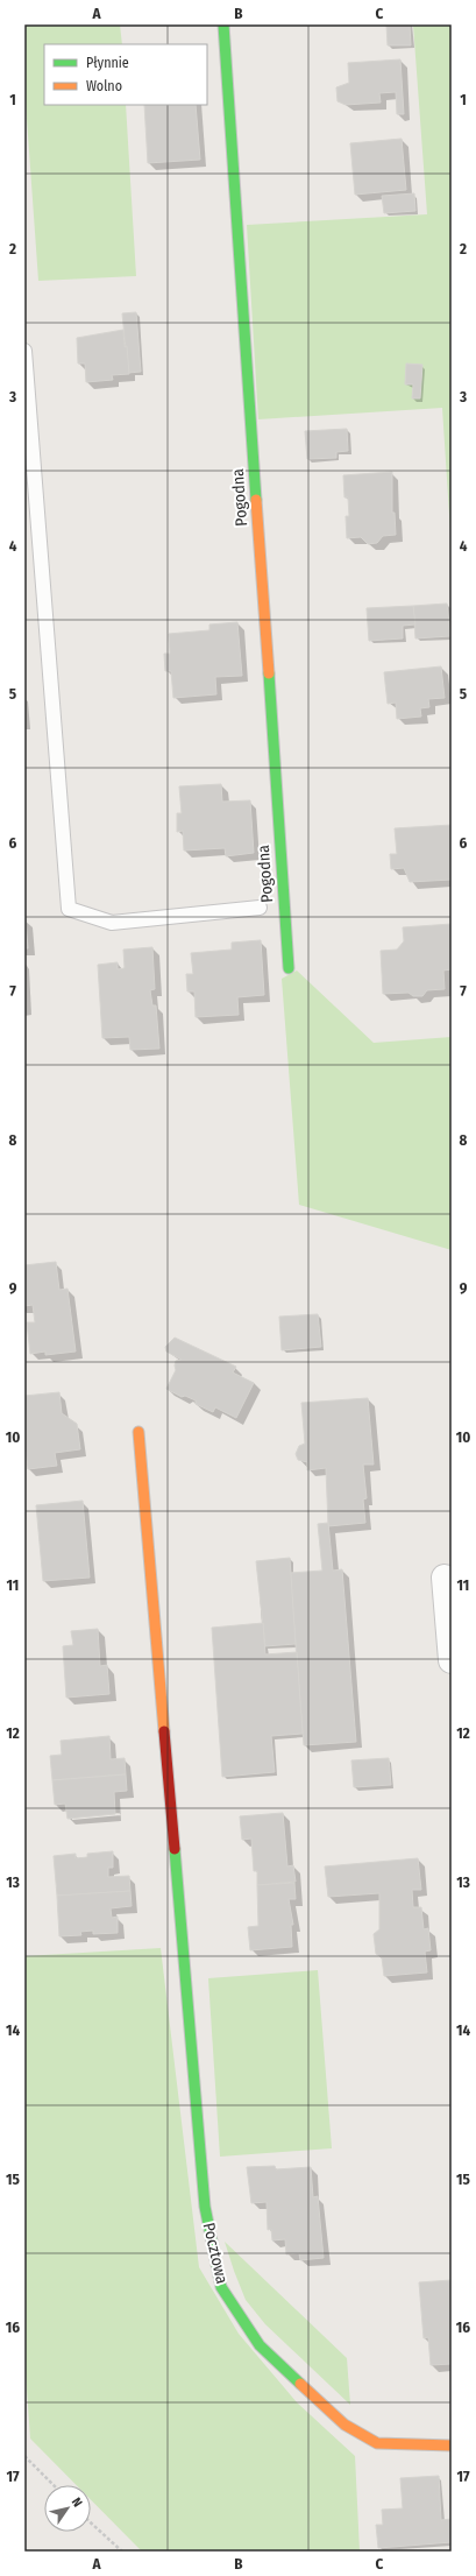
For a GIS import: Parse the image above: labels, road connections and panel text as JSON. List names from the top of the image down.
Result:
{
  "streets": {
    "street": ["Pogodna", "Pocztowa"]
  },
  "legend": ["Płynnie", "Wolno"],
  "north": "top right",
  "grid": {
    "columns": ["A", "B", "C"],
    "rows": [
      "1",
      "2",
      "3",
      "4",
      "5",
      "6",
      "7",
      "8",
      "9",
      "10",
      "11",
      "12",
      "13",
      "14",
      "15",
      "16",
      "17"
    ]
  }
}
